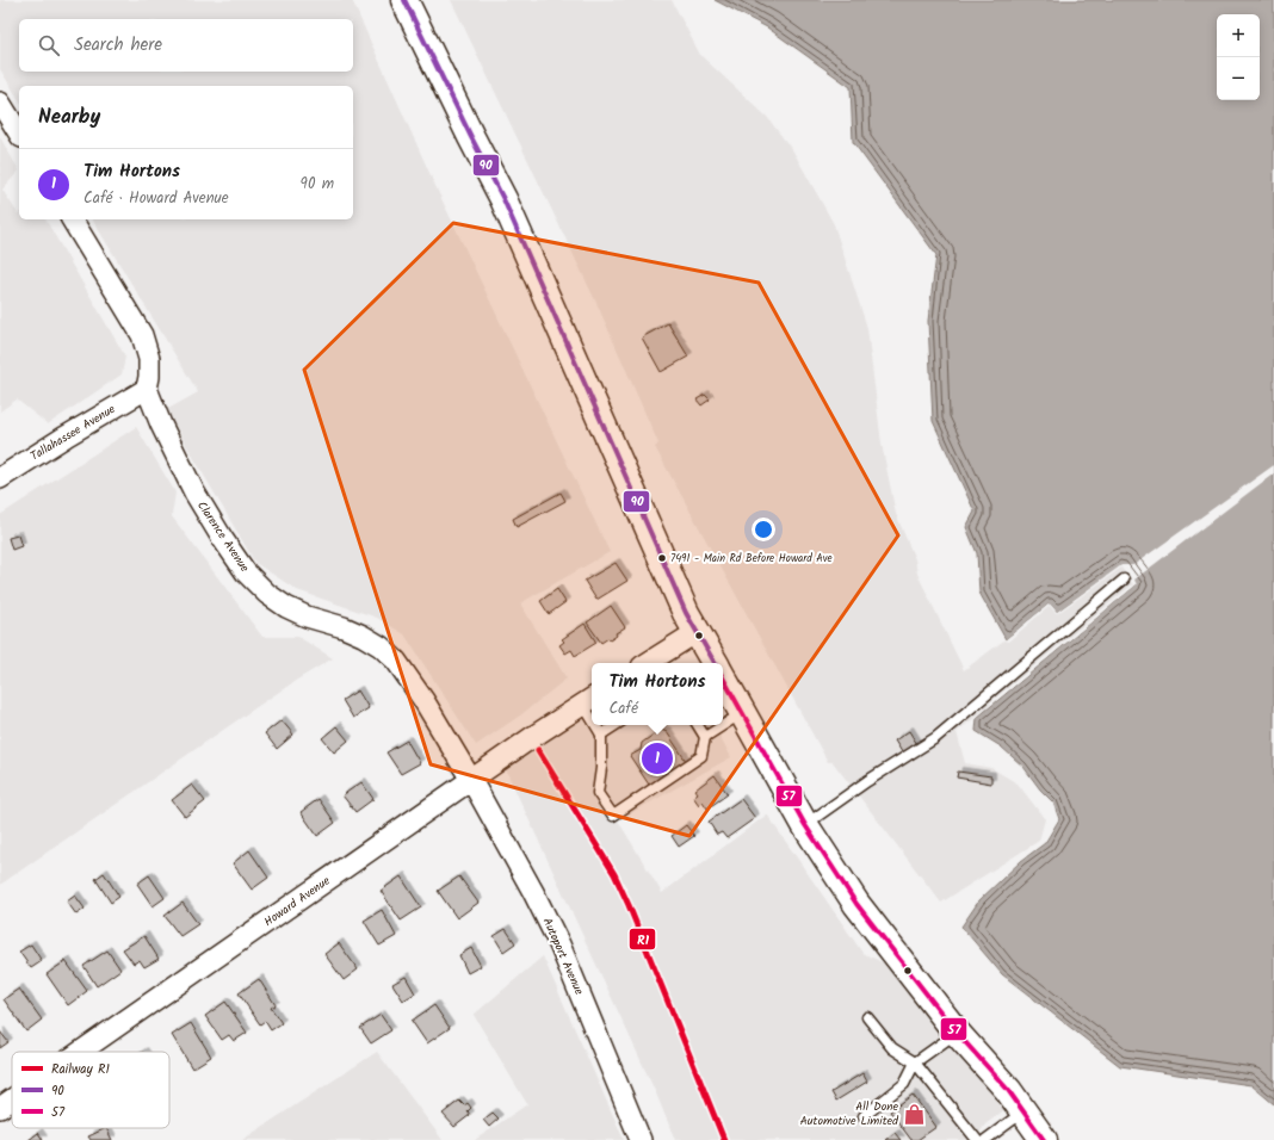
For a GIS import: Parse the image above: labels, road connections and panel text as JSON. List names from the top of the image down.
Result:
{
  "streets": {
    "street": [
      "Tallahassee Avenue",
      "Clarence Avenue",
      "Howard Avenue",
      "Autoport Avenue"
    ]
  },
  "crossings": [
    ["Tallahassee Avenue", "Clarence Avenue"],
    ["Clarence Avenue", "Howard Avenue"],
    ["Clarence Avenue", "Autoport Avenue"],
    ["Howard Avenue", "Autoport Avenue"]
  ],
  "places": {
    "other": ["7491 - Main Rd Before Howard Ave"],
    "shop": ["All Done Automotive Limited"]
  },
  "lines": ["transit line 90", "transit line 57", "rail line R1"],
  "legend": ["Railway R1", "90", "57"],
  "page": {
    "map_buttons": ["+", "−"],
    "search": "Search here",
    "heading": "Nearby",
    "list": [
      {
        "mark": "1",
        "name": "Tim Hortons",
        "note": "Café · Howard Avenue",
        "value": "90 m"
      }
    ],
    "popup": ["Tim Hortons", "Café"],
    "pins": "1"
  }
}
